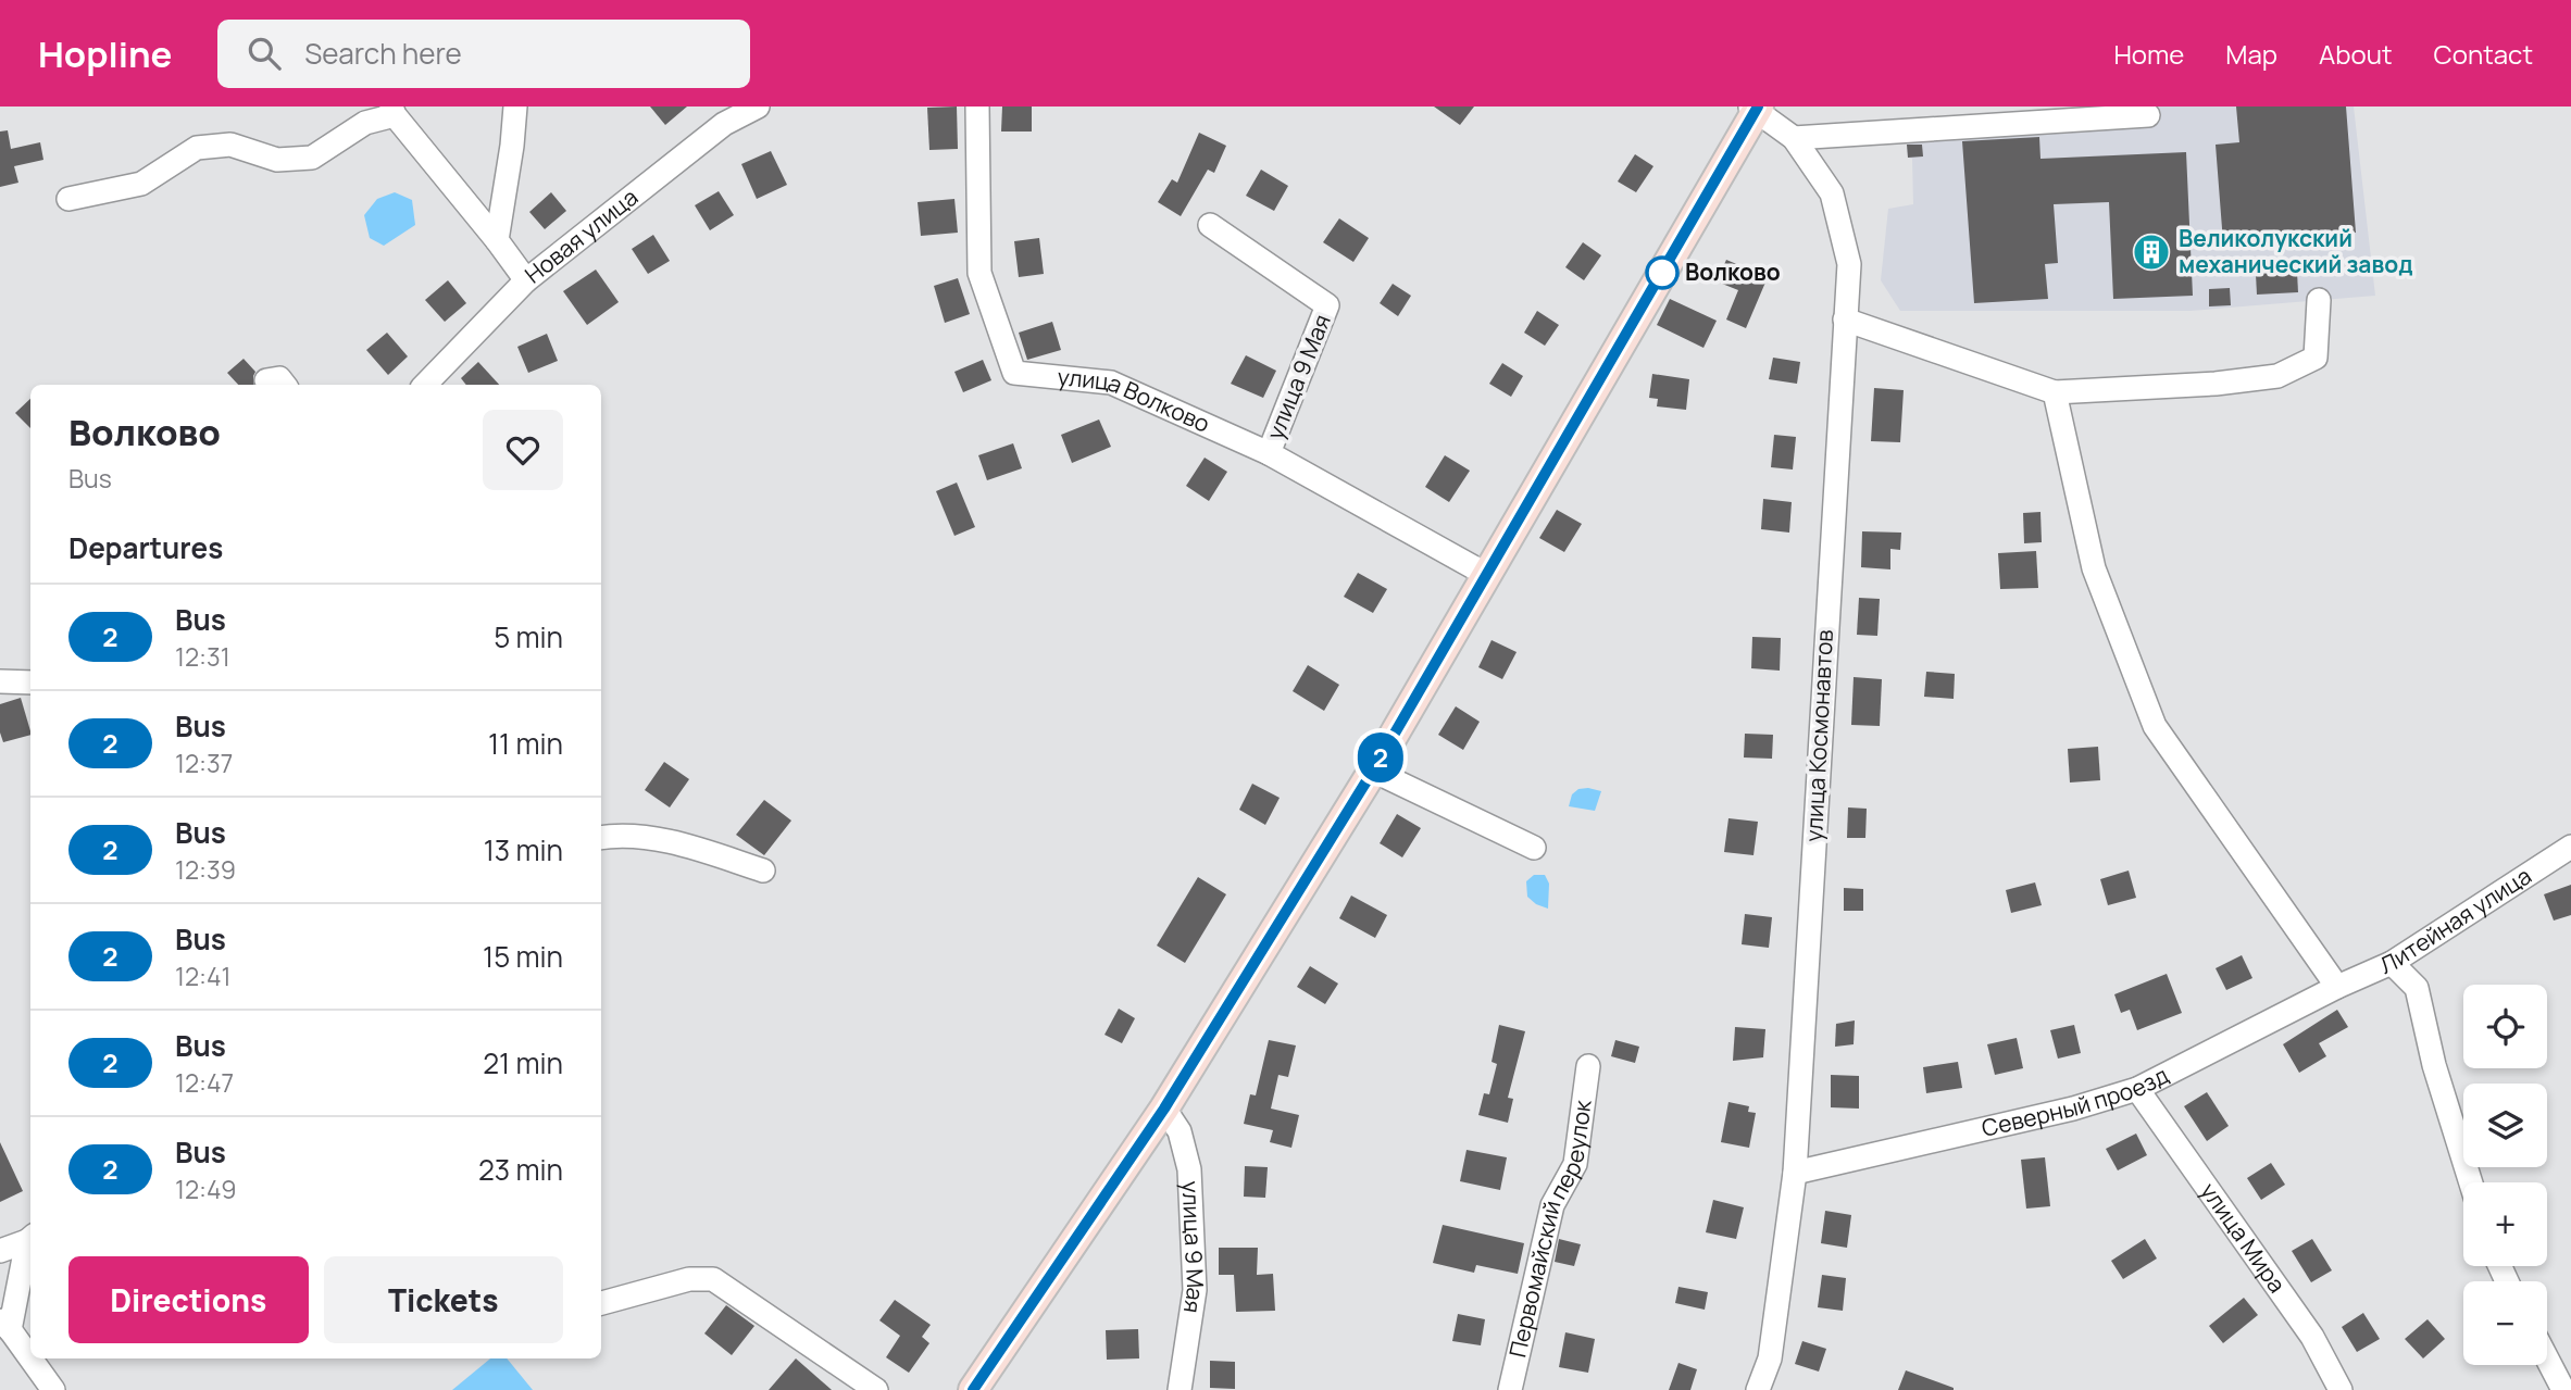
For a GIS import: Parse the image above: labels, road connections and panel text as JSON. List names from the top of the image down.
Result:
{
  "streets": {
    "street": [
      "Новая улица",
      "улица 9 Мая",
      "улица Волково",
      "улица Космонавтов",
      "Литейная улица",
      "Северный проезд",
      "Первомайский переулок",
      "улица Мира"
    ]
  },
  "crossings": [
    ["улица 9 Мая", "улица Волково"],
    ["улица Космонавтов", "Северный проезд"],
    ["Литейная улица", "Северный проезд"],
    ["Северный проезд", "улица Мира"]
  ],
  "places": {
    "building": ["Великолукский механический завод"],
    "other": ["Волково"]
  },
  "lines": ["bus line 2"],
  "page": {
    "header": "Hopline",
    "search": "Search here",
    "nav": [
      "Home",
      "Map",
      "About",
      "Contact"
    ],
    "on_map": "2",
    "heading": [
      ["Волково", "Bus"],
      "Departures"
    ],
    "list": [
      {
        "mark": "2",
        "name": "Bus",
        "note": "12:31",
        "value": "5 min"
      },
      {
        "mark": "2",
        "name": "Bus",
        "note": "12:37",
        "value": "11 min"
      },
      {
        "mark": "2",
        "name": "Bus",
        "note": "12:39",
        "value": "13 min"
      },
      {
        "mark": "2",
        "name": "Bus",
        "note": "12:41",
        "value": "15 min"
      },
      {
        "mark": "2",
        "name": "Bus",
        "note": "12:47",
        "value": "21 min"
      },
      {
        "mark": "2",
        "name": "Bus",
        "note": "12:49",
        "value": "23 min"
      }
    ],
    "map_buttons": ["+", "−"],
    "buttons": ["Directions", "Tickets"]
  }
}
